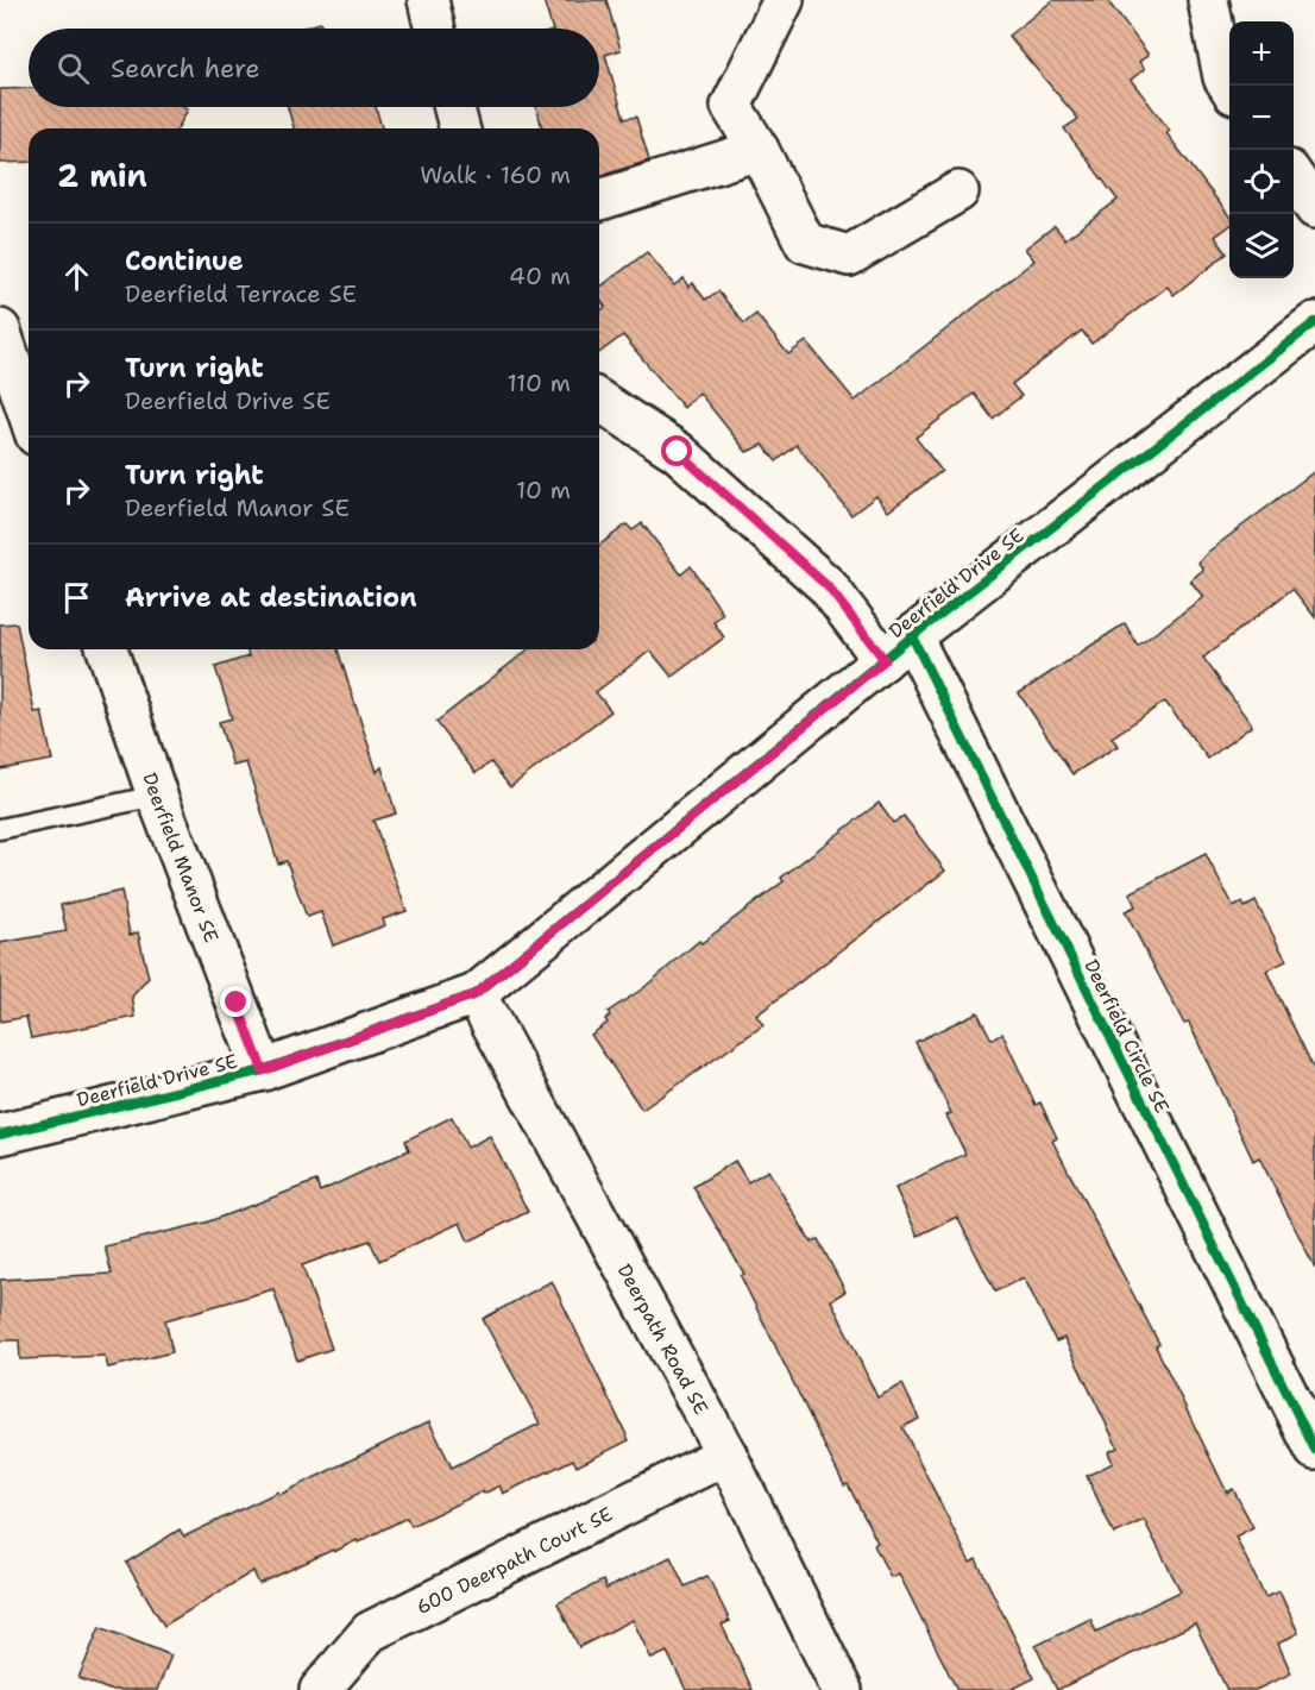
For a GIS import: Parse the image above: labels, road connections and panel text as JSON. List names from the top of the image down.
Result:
{
  "streets": {
    "street": [
      "Deerfield Drive SE",
      "Deerfield Manor SE",
      "Deerfield Circle SE",
      "Deerpath Road SE",
      "600 Deerpath Court SE"
    ]
  },
  "crossings": [
    ["Deerfield Drive SE", "Deerfield Manor SE"],
    ["Deerfield Drive SE", "Deerfield Circle SE"],
    ["Deerfield Drive SE", "Deerpath Road SE"],
    ["Deerpath Road SE", "600 Deerpath Court SE"]
  ],
  "page": {
    "map_buttons": ["+", "−"],
    "search": "Search here",
    "heading": ["2 min", "Walk · 160 m"],
    "list": [
      ["Continue", "Deerfield Terrace SE", "40 m"],
      ["Turn right", "Deerfield Drive SE", "110 m"],
      ["Turn right", "Deerfield Manor SE", "10 m"],
      "Arrive at destination"
    ]
  }
}
